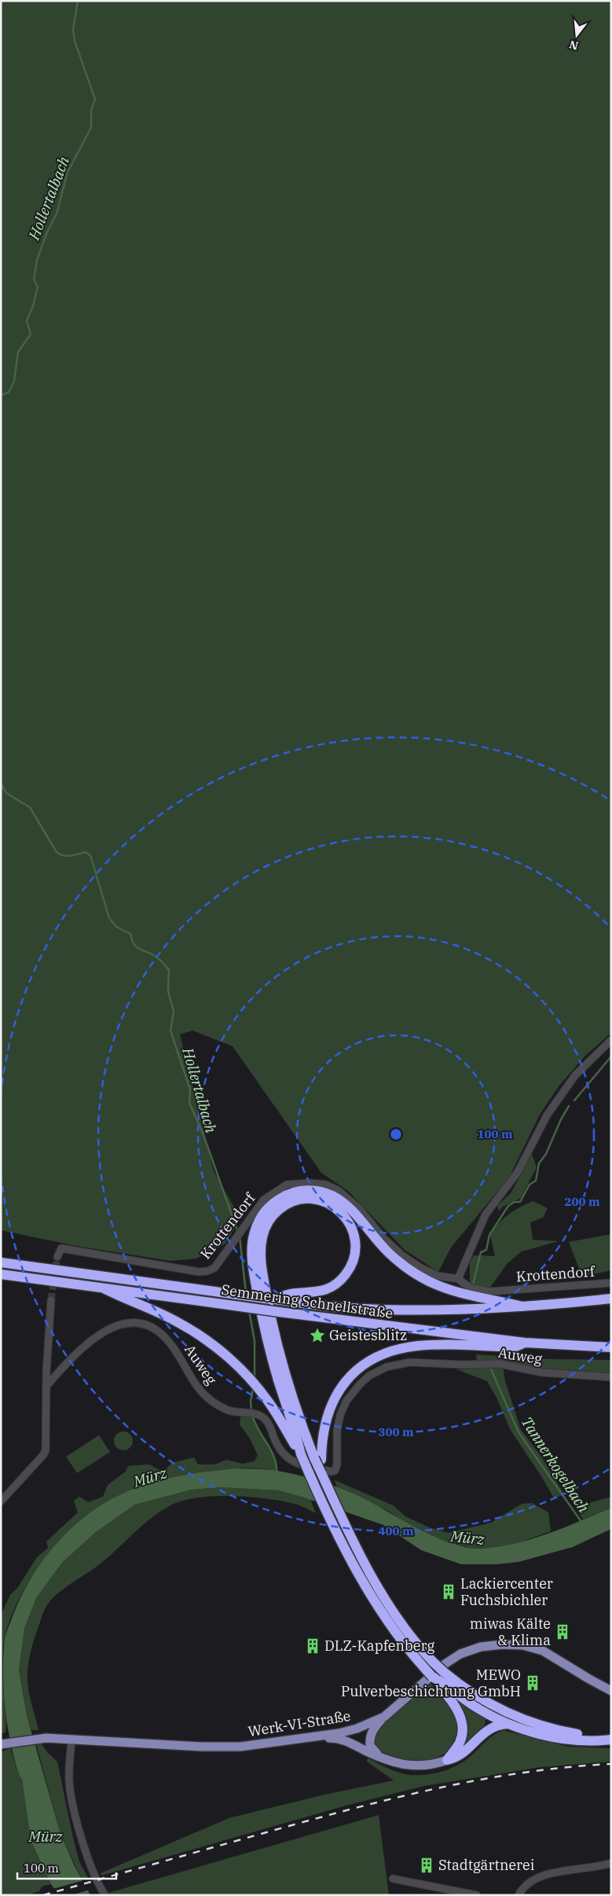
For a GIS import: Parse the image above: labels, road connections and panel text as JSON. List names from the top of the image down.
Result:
{
  "streets": {
    "highway": ["Semmering Schnellstraße"],
    "main road": ["Werk-VI-Straße"],
    "street": ["Krottendorf", "Auweg"]
  },
  "water": ["Hollertalbach", "Tannerkogelbach", "Mürz"],
  "places": {
    "place": ["Geistesblitz"],
    "building": [
      "Lackiercenter Fuchsbichler",
      "miwas Kälte & Klima",
      "DLZ-Kapfenberg",
      "MEWO Pulverbeschichtung GmbH",
      "Stadtgärtnerei"
    ]
  },
  "scale_bar": "100 m",
  "north": "bottom",
  "rings": [
    "100 m",
    "200 m",
    "300 m",
    "400 m"
  ]
}
